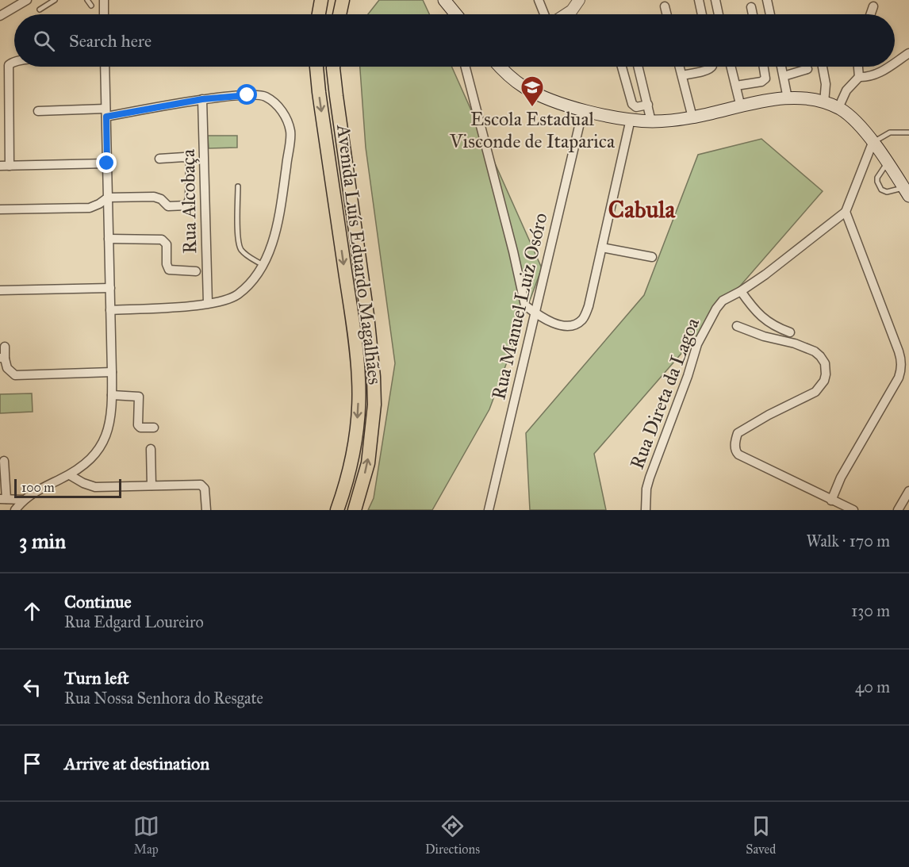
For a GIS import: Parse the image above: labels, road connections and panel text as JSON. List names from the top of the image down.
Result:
{
  "streets": {
    "main road": ["Avenida Luís Eduardo Magalhães"],
    "street": ["Rua Alcobaça", "Rua Manuel Luiz Osóro", "Rua Direta da Lagoa"]
  },
  "districts": ["Cabula"],
  "places": {
    "school or university": ["Escola Estadual Visconde de Itaparica"]
  },
  "scale_bar": "100 m",
  "page": {
    "search": "Search here",
    "scale": "100 m",
    "heading": ["3 min", "Walk · 170 m"],
    "list": [
      ["Continue", "Rua Edgard Loureiro", "130 m"],
      ["Turn left", "Rua Nossa Senhora do Resgate", "40 m"],
      "Arrive at destination"
    ],
    "nav": ["Map", "Directions", "Saved"]
  }
}
